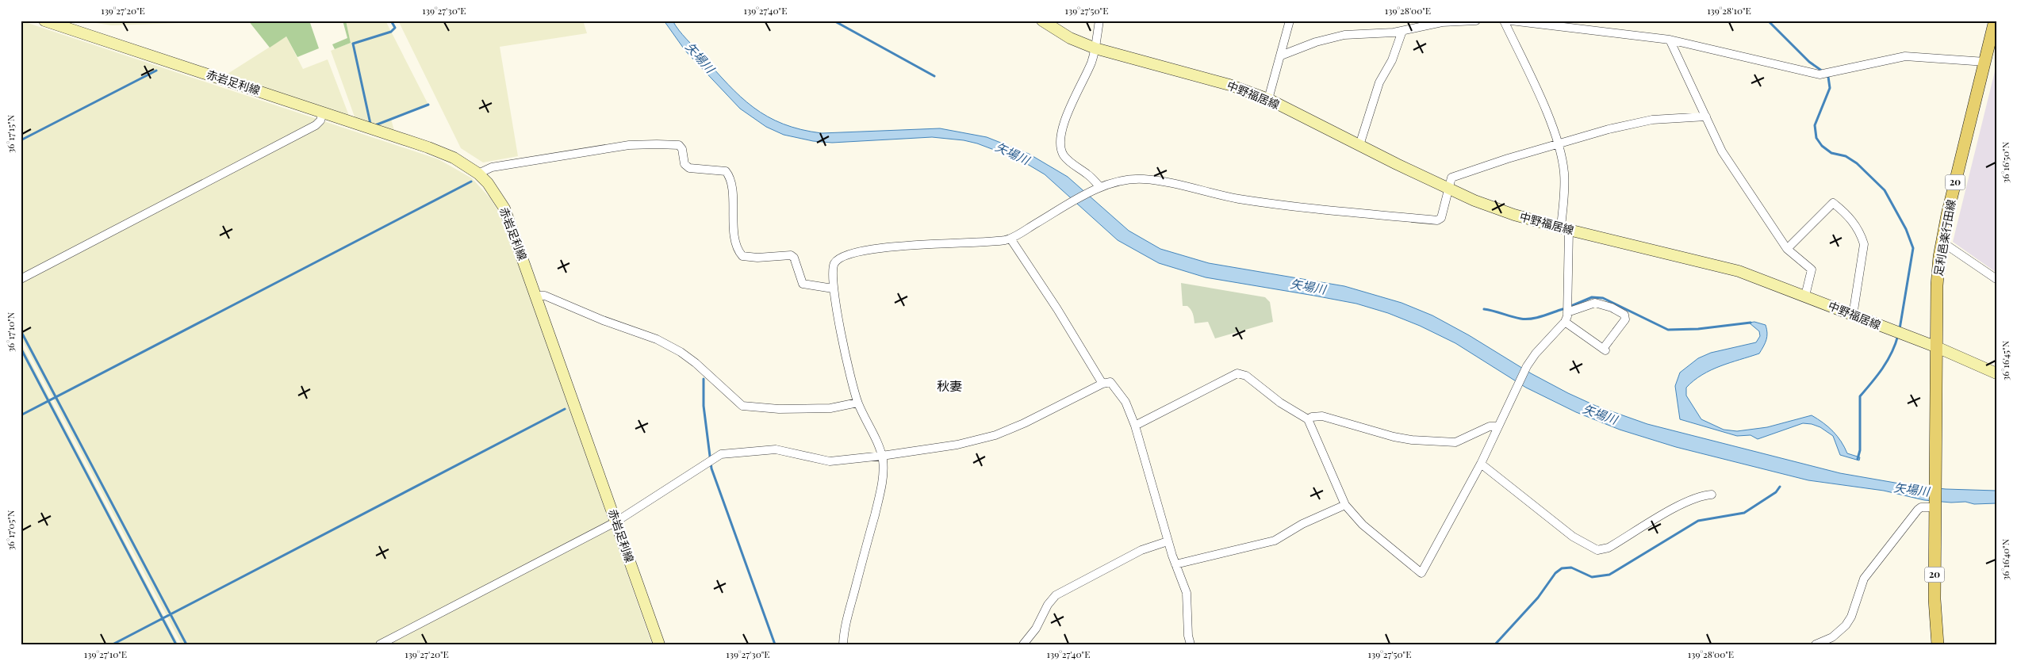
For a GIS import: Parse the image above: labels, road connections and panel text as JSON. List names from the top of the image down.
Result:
{
  "streets": {
    "main road": [
      "赤岩足利線",
      "中野福居線",
      "20",
      "足利邑楽行田線"
    ]
  },
  "crossings": [
    ["中野福居線", "足利邑楽行田線"],
    ["20", "足利邑楽行田線"]
  ],
  "districts": ["秋妻"],
  "water": ["矢場川"],
  "coordinates": [
    "139°27'20\"E",
    "139°27'30\"E",
    "139°27'40\"E",
    "139°27'50\"E",
    "139°28'00\"E",
    "139°28'10\"E",
    "36°17'15\"N",
    "36°16'50\"N",
    "36°17'10\"N",
    "36°16'45\"N",
    "36°17'05\"N",
    "36°16'40\"N",
    "139°27'10\"E"
  ]
}
